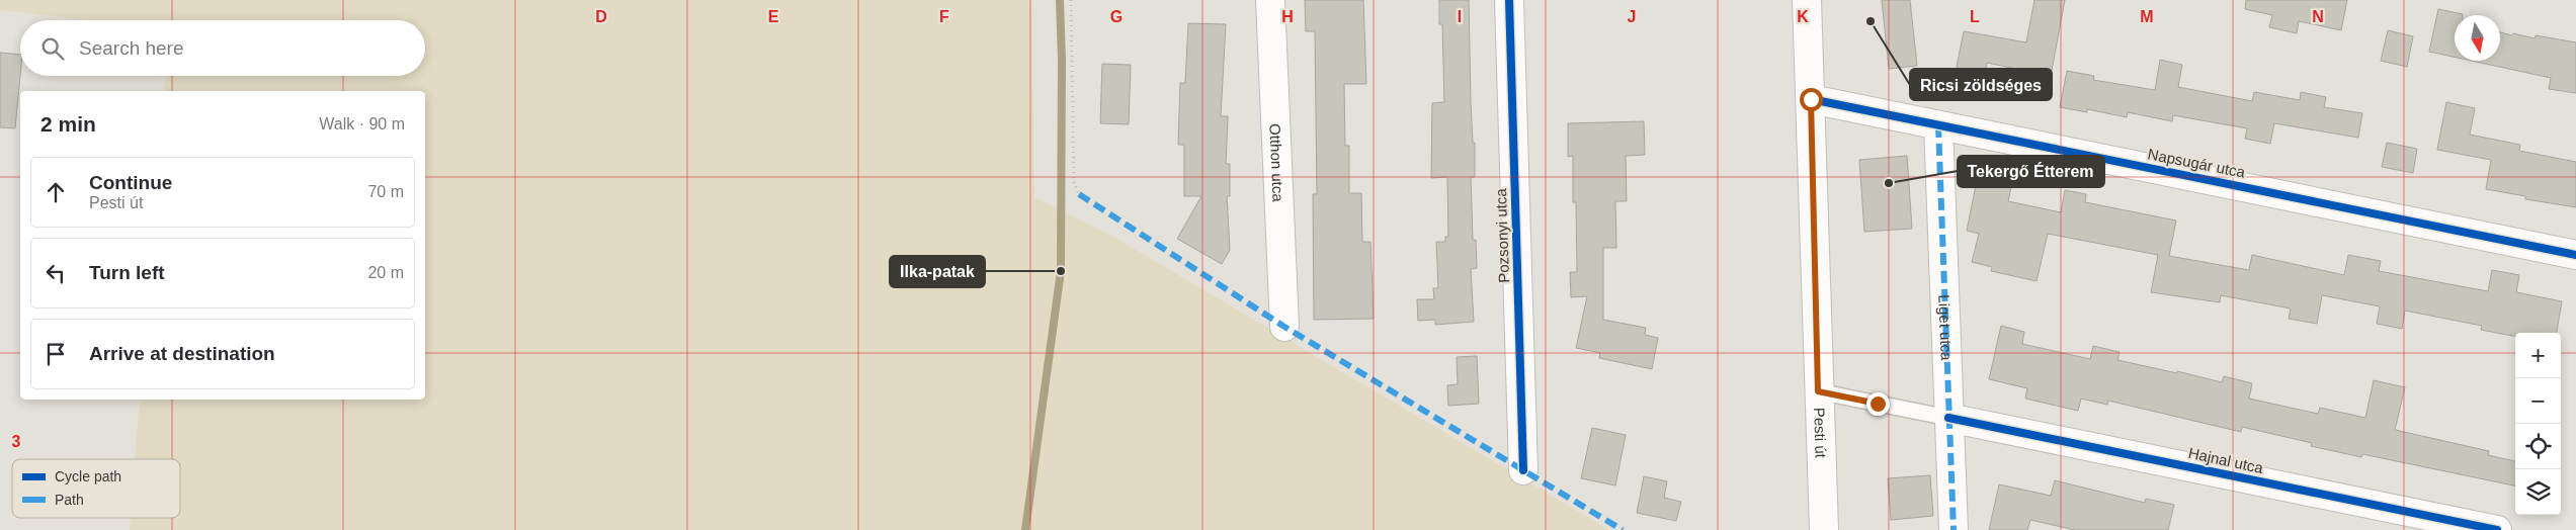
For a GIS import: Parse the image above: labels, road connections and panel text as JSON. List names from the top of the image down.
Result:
{
  "streets": {
    "street": [
      "Napsugár utca",
      "Otthon utca",
      "Pozsonyi utca",
      "Liget utca",
      "Pesti út",
      "Hajnal utca"
    ]
  },
  "crossings": [
    ["Napsugár utca", "Liget utca"],
    ["Napsugár utca", "Pesti út"],
    ["Liget utca", "Hajnal utca"]
  ],
  "places": ["Ricsi zöldséges", "Tekergő Étterem", "Ilka-patak"],
  "legend": ["Cycle path", "Path"],
  "north": "bottom",
  "page": {
    "search": "Search here",
    "heading": ["2 min", "Walk · 90 m"],
    "list": [
      ["Continue", "Pesti út", "70 m"],
      ["Turn left", "20 m"],
      "Arrive at destination"
    ],
    "map_buttons": ["+", "−"]
  },
  "grid": {
    "columns": [
      "D",
      "E",
      "F",
      "G",
      "H",
      "I",
      "J",
      "K",
      "L",
      "M",
      "N"
    ],
    "rows": ["3"]
  }
}
